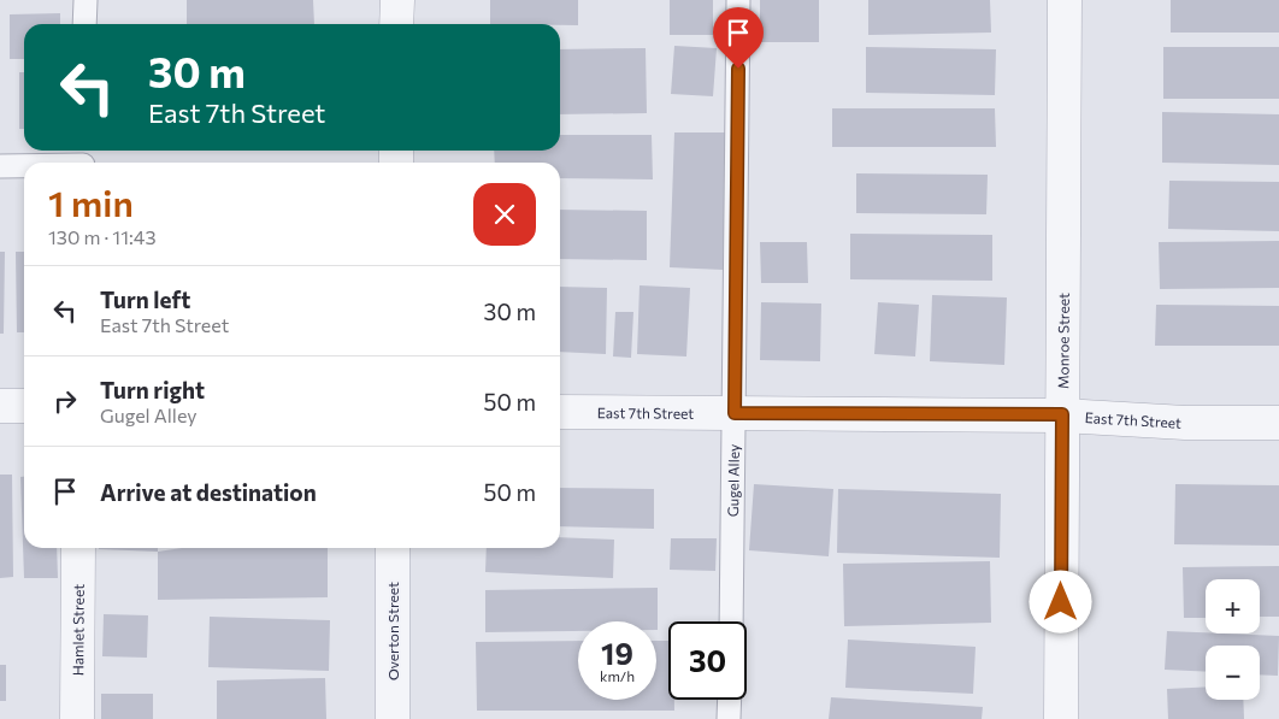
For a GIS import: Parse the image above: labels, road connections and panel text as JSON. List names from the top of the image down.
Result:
{
  "streets": {
    "street": [
      "Monroe Street",
      "East 7th Street",
      "Hamlet Street",
      "Overton Street"
    ],
    "lane": ["Gugel Alley"]
  },
  "crossings": [
    ["Monroe Street", "East 7th Street"],
    ["East 7th Street", "Gugel Alley"]
  ],
  "page": {
    "turn": ["30 m", "East 7th Street"],
    "heading": ["1 min", "130 m · 11:43"],
    "list": [
      {
        "name": "Turn left",
        "note": "East 7th Street",
        "value": "30 m"
      },
      {
        "name": "Turn right",
        "note": "Gugel Alley",
        "value": "50 m"
      },
      {
        "name": "Arrive at destination",
        "value": "50 m"
      }
    ],
    "map_buttons": ["+", "−"],
    "speed": "19 km/h",
    "limit": "30"
  }
}
